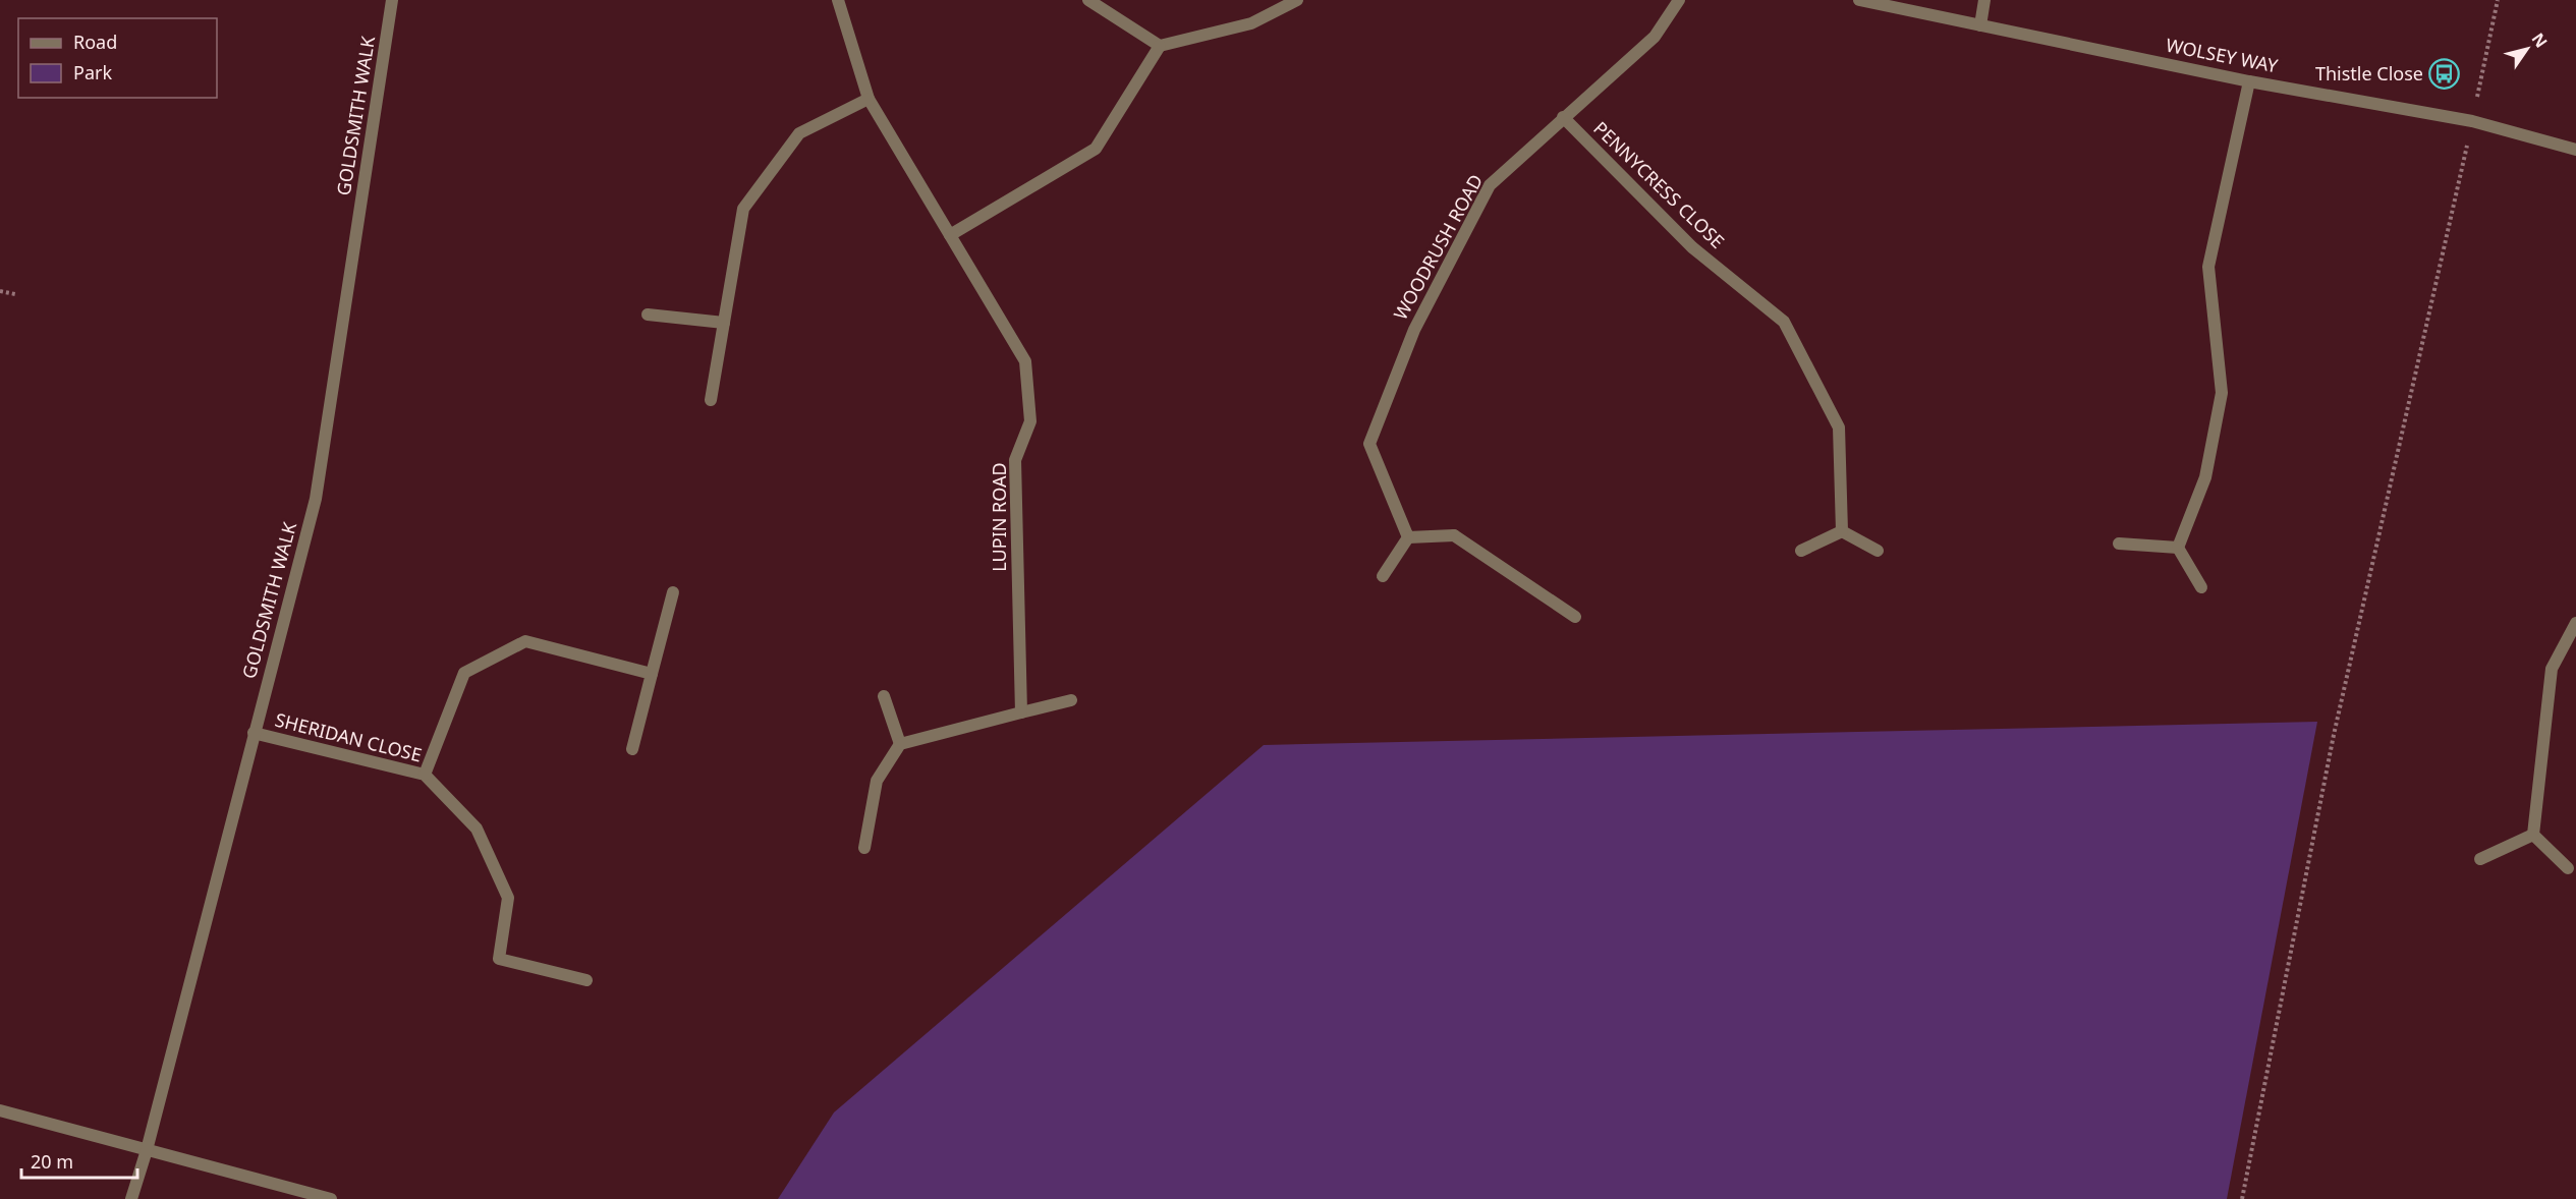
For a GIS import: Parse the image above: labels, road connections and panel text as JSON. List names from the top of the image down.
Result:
{
  "streets": {
    "street": [
      "WOLSEY WAY",
      "GOLDSMITH WALK",
      "PENNYCRESS CLOSE",
      "WOODRUSH ROAD",
      "LUPIN ROAD",
      "SHERIDAN CLOSE"
    ]
  },
  "crossings": [
    ["GOLDSMITH WALK", "SHERIDAN CLOSE"],
    ["PENNYCRESS CLOSE", "WOODRUSH ROAD"]
  ],
  "places": {
    "bus stop": ["Thistle Close"]
  },
  "legend": ["Road", "Park"],
  "scale_bar": "20 m",
  "north": "top right"
}
